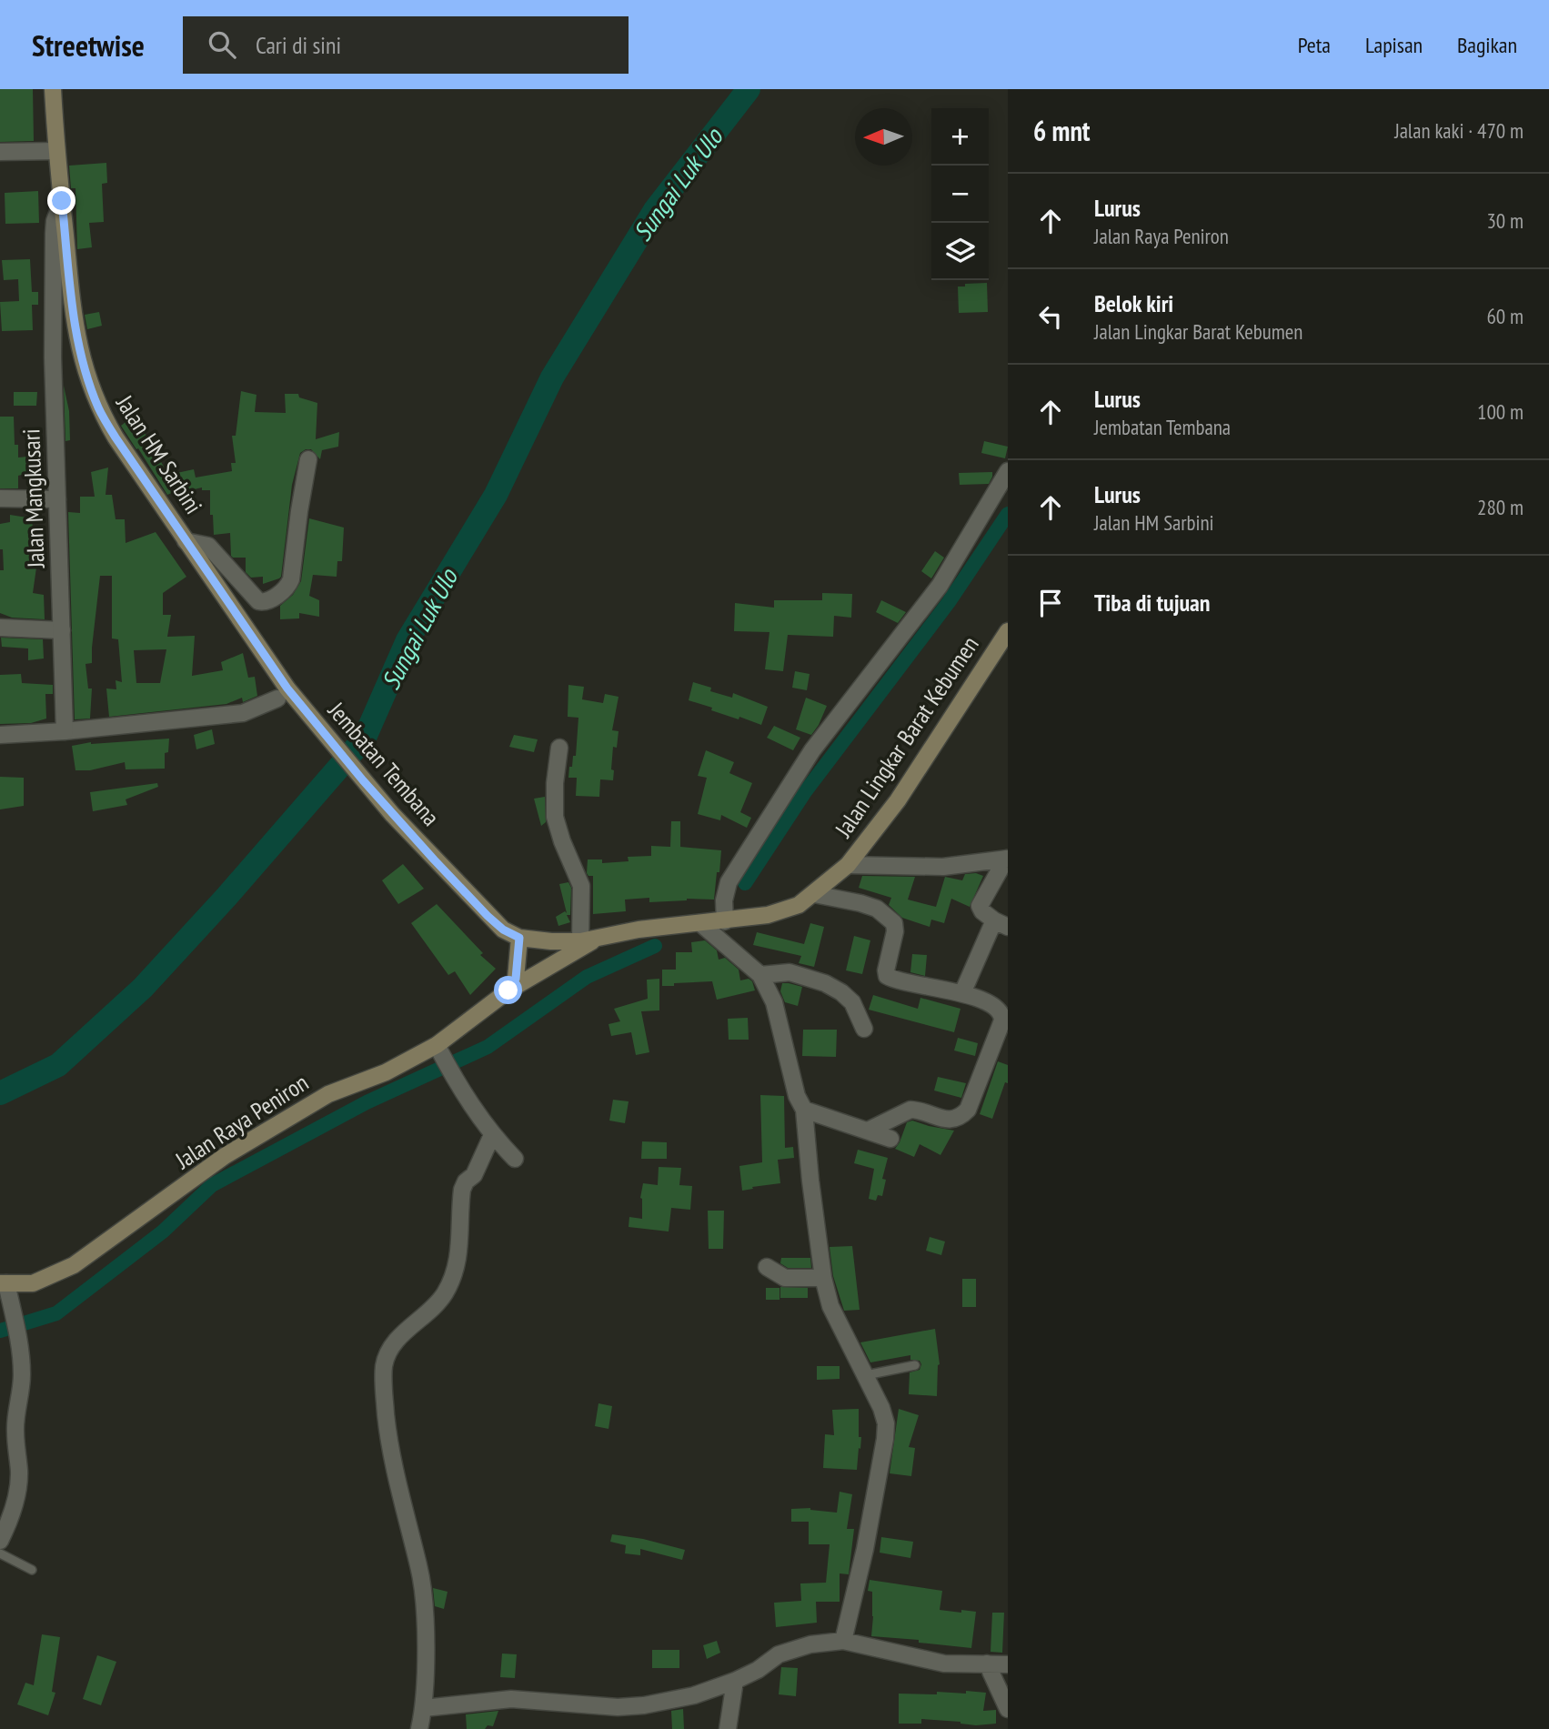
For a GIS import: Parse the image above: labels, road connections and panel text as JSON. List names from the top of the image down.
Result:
{
  "streets": {
    "main road": [
      "Jalan HM Sarbini",
      "Jalan Lingkar Barat Kebumen",
      "Jembatan Tembana",
      "Jalan Raya Peniron"
    ],
    "street": ["Jalan Mangkusari"]
  },
  "crossings": [
    ["Jalan HM Sarbini", "Jalan Mangkusari"],
    ["Jalan HM Sarbini", "Jembatan Tembana"],
    ["Jalan Lingkar Barat Kebumen", "Jembatan Tembana"],
    ["Jalan Lingkar Barat Kebumen", "Jalan Raya Peniron"]
  ],
  "water": ["Sungai Luk Ulo"],
  "north": "left",
  "page": {
    "header": "Streetwise",
    "search": "Cari di sini",
    "nav": ["Peta", "Lapisan", "Bagikan"],
    "heading": ["6 mnt", "Jalan kaki · 470 m"],
    "map_buttons": ["+", "−"],
    "list": [
      ["Lurus", "Jalan Raya Peniron", "30 m"],
      ["Belok kiri", "Jalan Lingkar Barat Kebumen", "60 m"],
      ["Lurus", "Jembatan Tembana", "100 m"],
      ["Lurus", "Jalan HM Sarbini", "280 m"],
      "Tiba di tujuan"
    ]
  }
}
